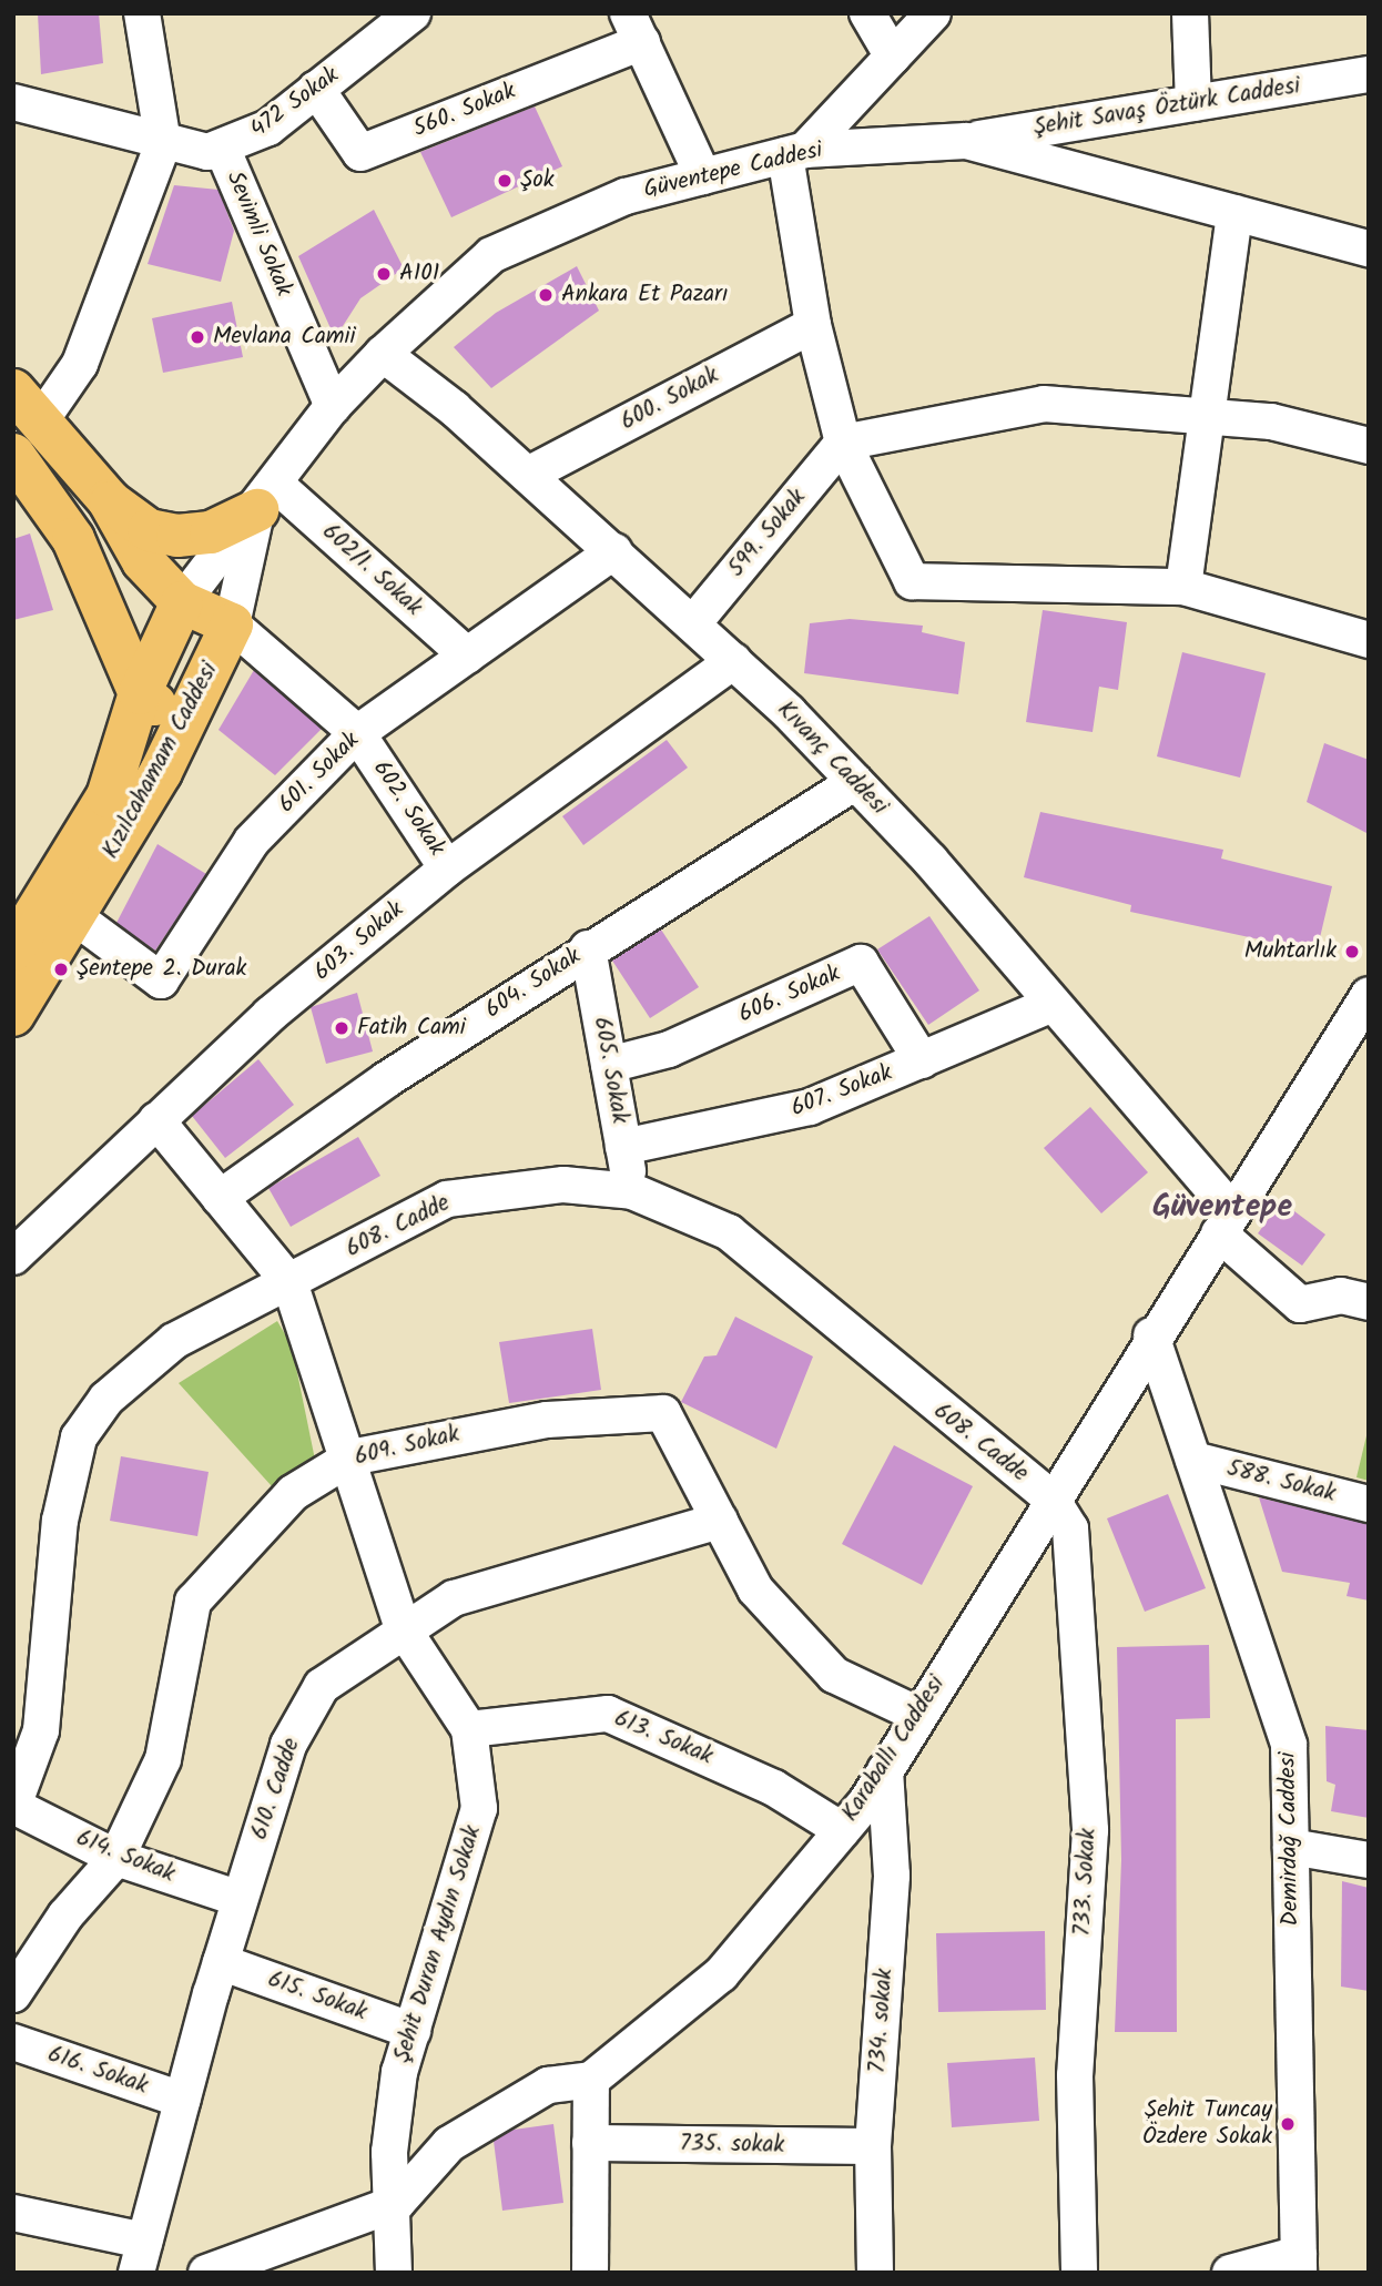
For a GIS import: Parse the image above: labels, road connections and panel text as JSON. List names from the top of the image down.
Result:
{
  "streets": {
    "main road": ["Kızılcahamam Caddesi"],
    "street": [
      "472 Sokak",
      "Şehit Savaş Öztürk Caddesi",
      "560. Sokak",
      "Güventepe Caddesi",
      "Sevimli Sokak",
      "600. Sokak",
      "599. Sokak",
      "602/1. Sokak",
      "Kıvanç Caddesi",
      "601. Sokak",
      "602. Sokak",
      "603. Sokak",
      "604. Sokak",
      "606. Sokak",
      "605. Sokak",
      "607. Sokak",
      "608. Cadde",
      "609. Sokak",
      "588. Sokak",
      "613. Sokak",
      "Karaballı Caddesi",
      "610. Cadde",
      "Demirdağ Caddesi",
      "614. Sokak",
      "733. Sokak",
      "Şehit Duran Aydın Sokak",
      "615. Sokak",
      "734. sokak",
      "616. Sokak",
      "735. sokak"
    ]
  },
  "crossings": [
    ["472 Sokak", "560. Sokak"],
    ["472 Sokak", "Sevimli Sokak"],
    ["Şehit Savaş Öztürk Caddesi", "Güventepe Caddesi"],
    ["Güventepe Caddesi", "Sevimli Sokak"],
    ["Güventepe Caddesi", "602/1. Sokak"],
    ["Güventepe Caddesi", "Kıvanç Caddesi"],
    ["Güventepe Caddesi", "Kızılcahamam Caddesi"],
    ["600. Sokak", "Kıvanç Caddesi"],
    ["599. Sokak", "Kıvanç Caddesi"],
    ["602/1. Sokak", "601. Sokak"],
    ["Kıvanç Caddesi", "601. Sokak"],
    ["Kıvanç Caddesi", "603. Sokak"],
    ["Kıvanç Caddesi", "604. Sokak"],
    ["Kıvanç Caddesi", "607. Sokak"],
    ["Kıvanç Caddesi", "Karaballı Caddesi"],
    ["Kızılcahamam Caddesi", "601. Sokak"],
    ["Kızılcahamam Caddesi", "602. Sokak"],
    ["601. Sokak", "602. Sokak"],
    ["602. Sokak", "603. Sokak"],
    ["603. Sokak", "Şehit Duran Aydın Sokak"],
    ["604. Sokak", "605. Sokak"],
    ["604. Sokak", "Şehit Duran Aydın Sokak"],
    ["606. Sokak", "605. Sokak"],
    ["606. Sokak", "607. Sokak"],
    ["605. Sokak", "607. Sokak"],
    ["605. Sokak", "608. Cadde"],
    ["608. Cadde", "Karaballı Caddesi"],
    ["608. Cadde", "614. Sokak"],
    ["608. Cadde", "733. Sokak"],
    ["608. Cadde", "Şehit Duran Aydın Sokak"],
    ["609. Sokak", "Karaballı Caddesi"],
    ["609. Sokak", "610. Cadde"],
    ["609. Sokak", "614. Sokak"],
    ["609. Sokak", "Şehit Duran Aydın Sokak"],
    ["588. Sokak", "Demirdağ Caddesi"],
    ["613. Sokak", "Karaballı Caddesi"],
    ["613. Sokak", "Şehit Duran Aydın Sokak"],
    ["Karaballı Caddesi", "Demirdağ Caddesi"],
    ["Karaballı Caddesi", "733. Sokak"],
    ["Karaballı Caddesi", "734. sokak"],
    ["610. Cadde", "614. Sokak"],
    ["610. Cadde", "Şehit Duran Aydın Sokak"],
    ["610. Cadde", "615. Sokak"],
    ["610. Cadde", "616. Sokak"],
    ["Şehit Duran Aydın Sokak", "615. Sokak"],
    ["734. sokak", "735. sokak"]
  ],
  "districts": ["Güventepe"],
  "places": [
    "Şok",
    "A101",
    "Ankara Et Pazarı",
    "Mevlana Camii",
    "Muhtarlık",
    "Şentepe 2. Durak",
    "Fatih Cami",
    "Şehit Tuncay Özdere Sokak"
  ]
}
